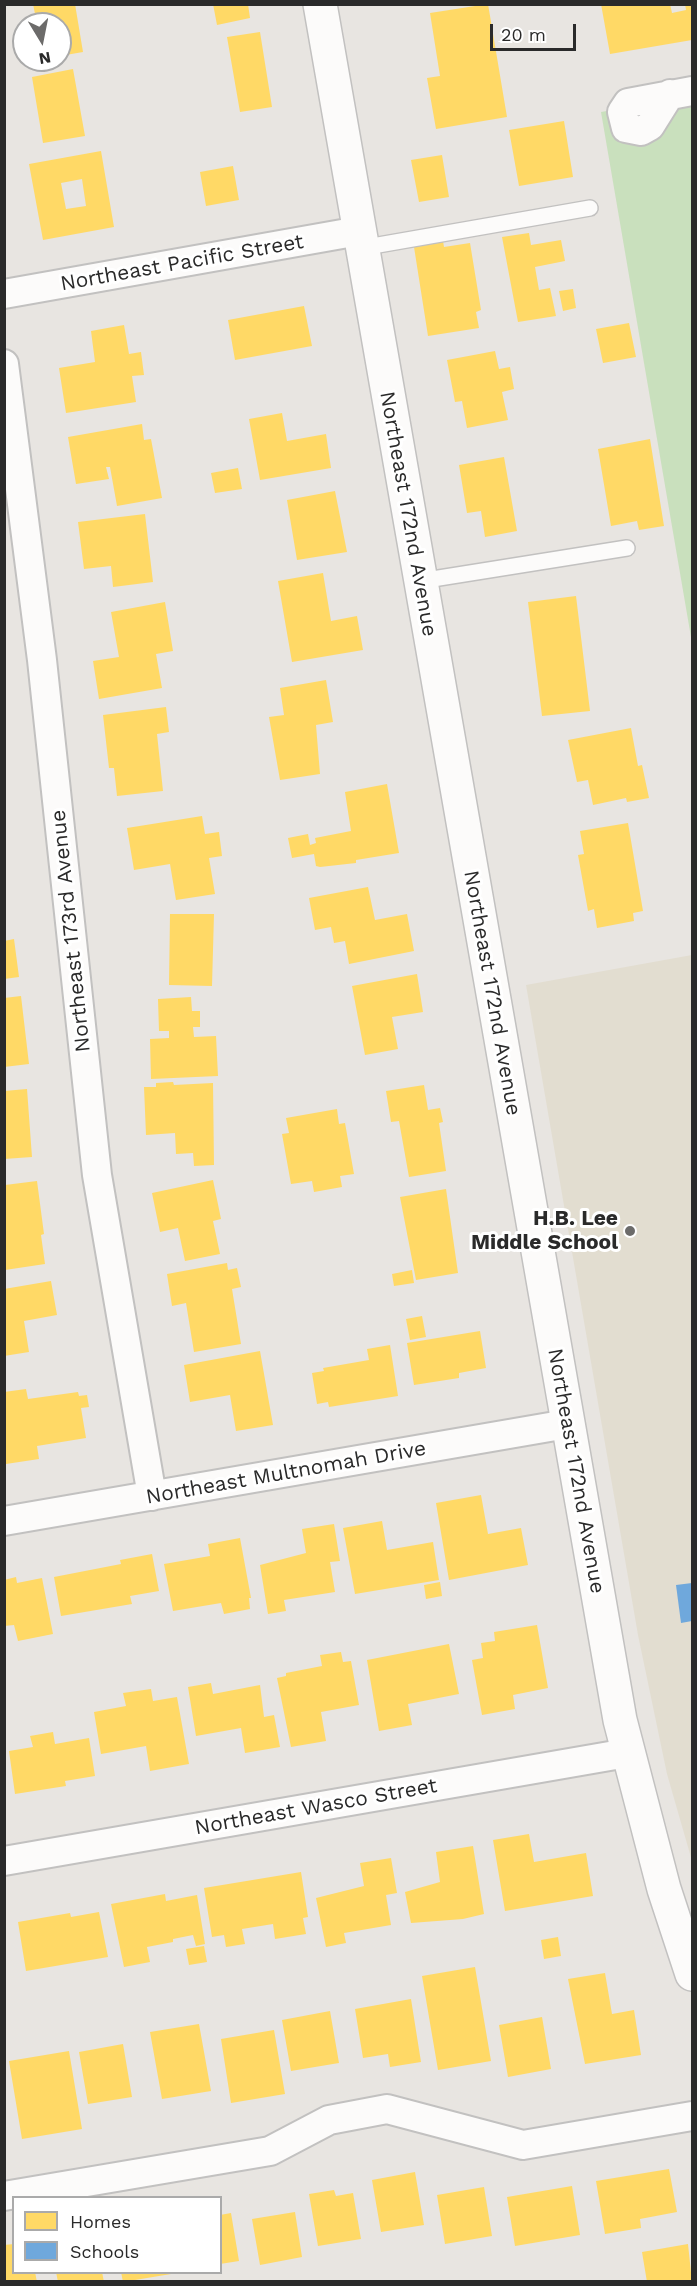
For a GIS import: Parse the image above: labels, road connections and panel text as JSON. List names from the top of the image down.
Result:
{
  "streets": {
    "street": [
      "Northeast Pacific Street",
      "Northeast 172nd Avenue",
      "Northeast 173rd Avenue",
      "Northeast Multnomah Drive",
      "Northeast Wasco Street"
    ]
  },
  "crossings": [
    ["Northeast Pacific Street", "Northeast 172nd Avenue"],
    ["Northeast 172nd Avenue", "Northeast Multnomah Drive"],
    ["Northeast 172nd Avenue", "Northeast Wasco Street"],
    ["Northeast 173rd Avenue", "Northeast Multnomah Drive"]
  ],
  "places": ["H.B. Lee Middle School"],
  "legend": ["Homes", "Schools"],
  "scale_bar": "20 m",
  "north": "bottom"
}
